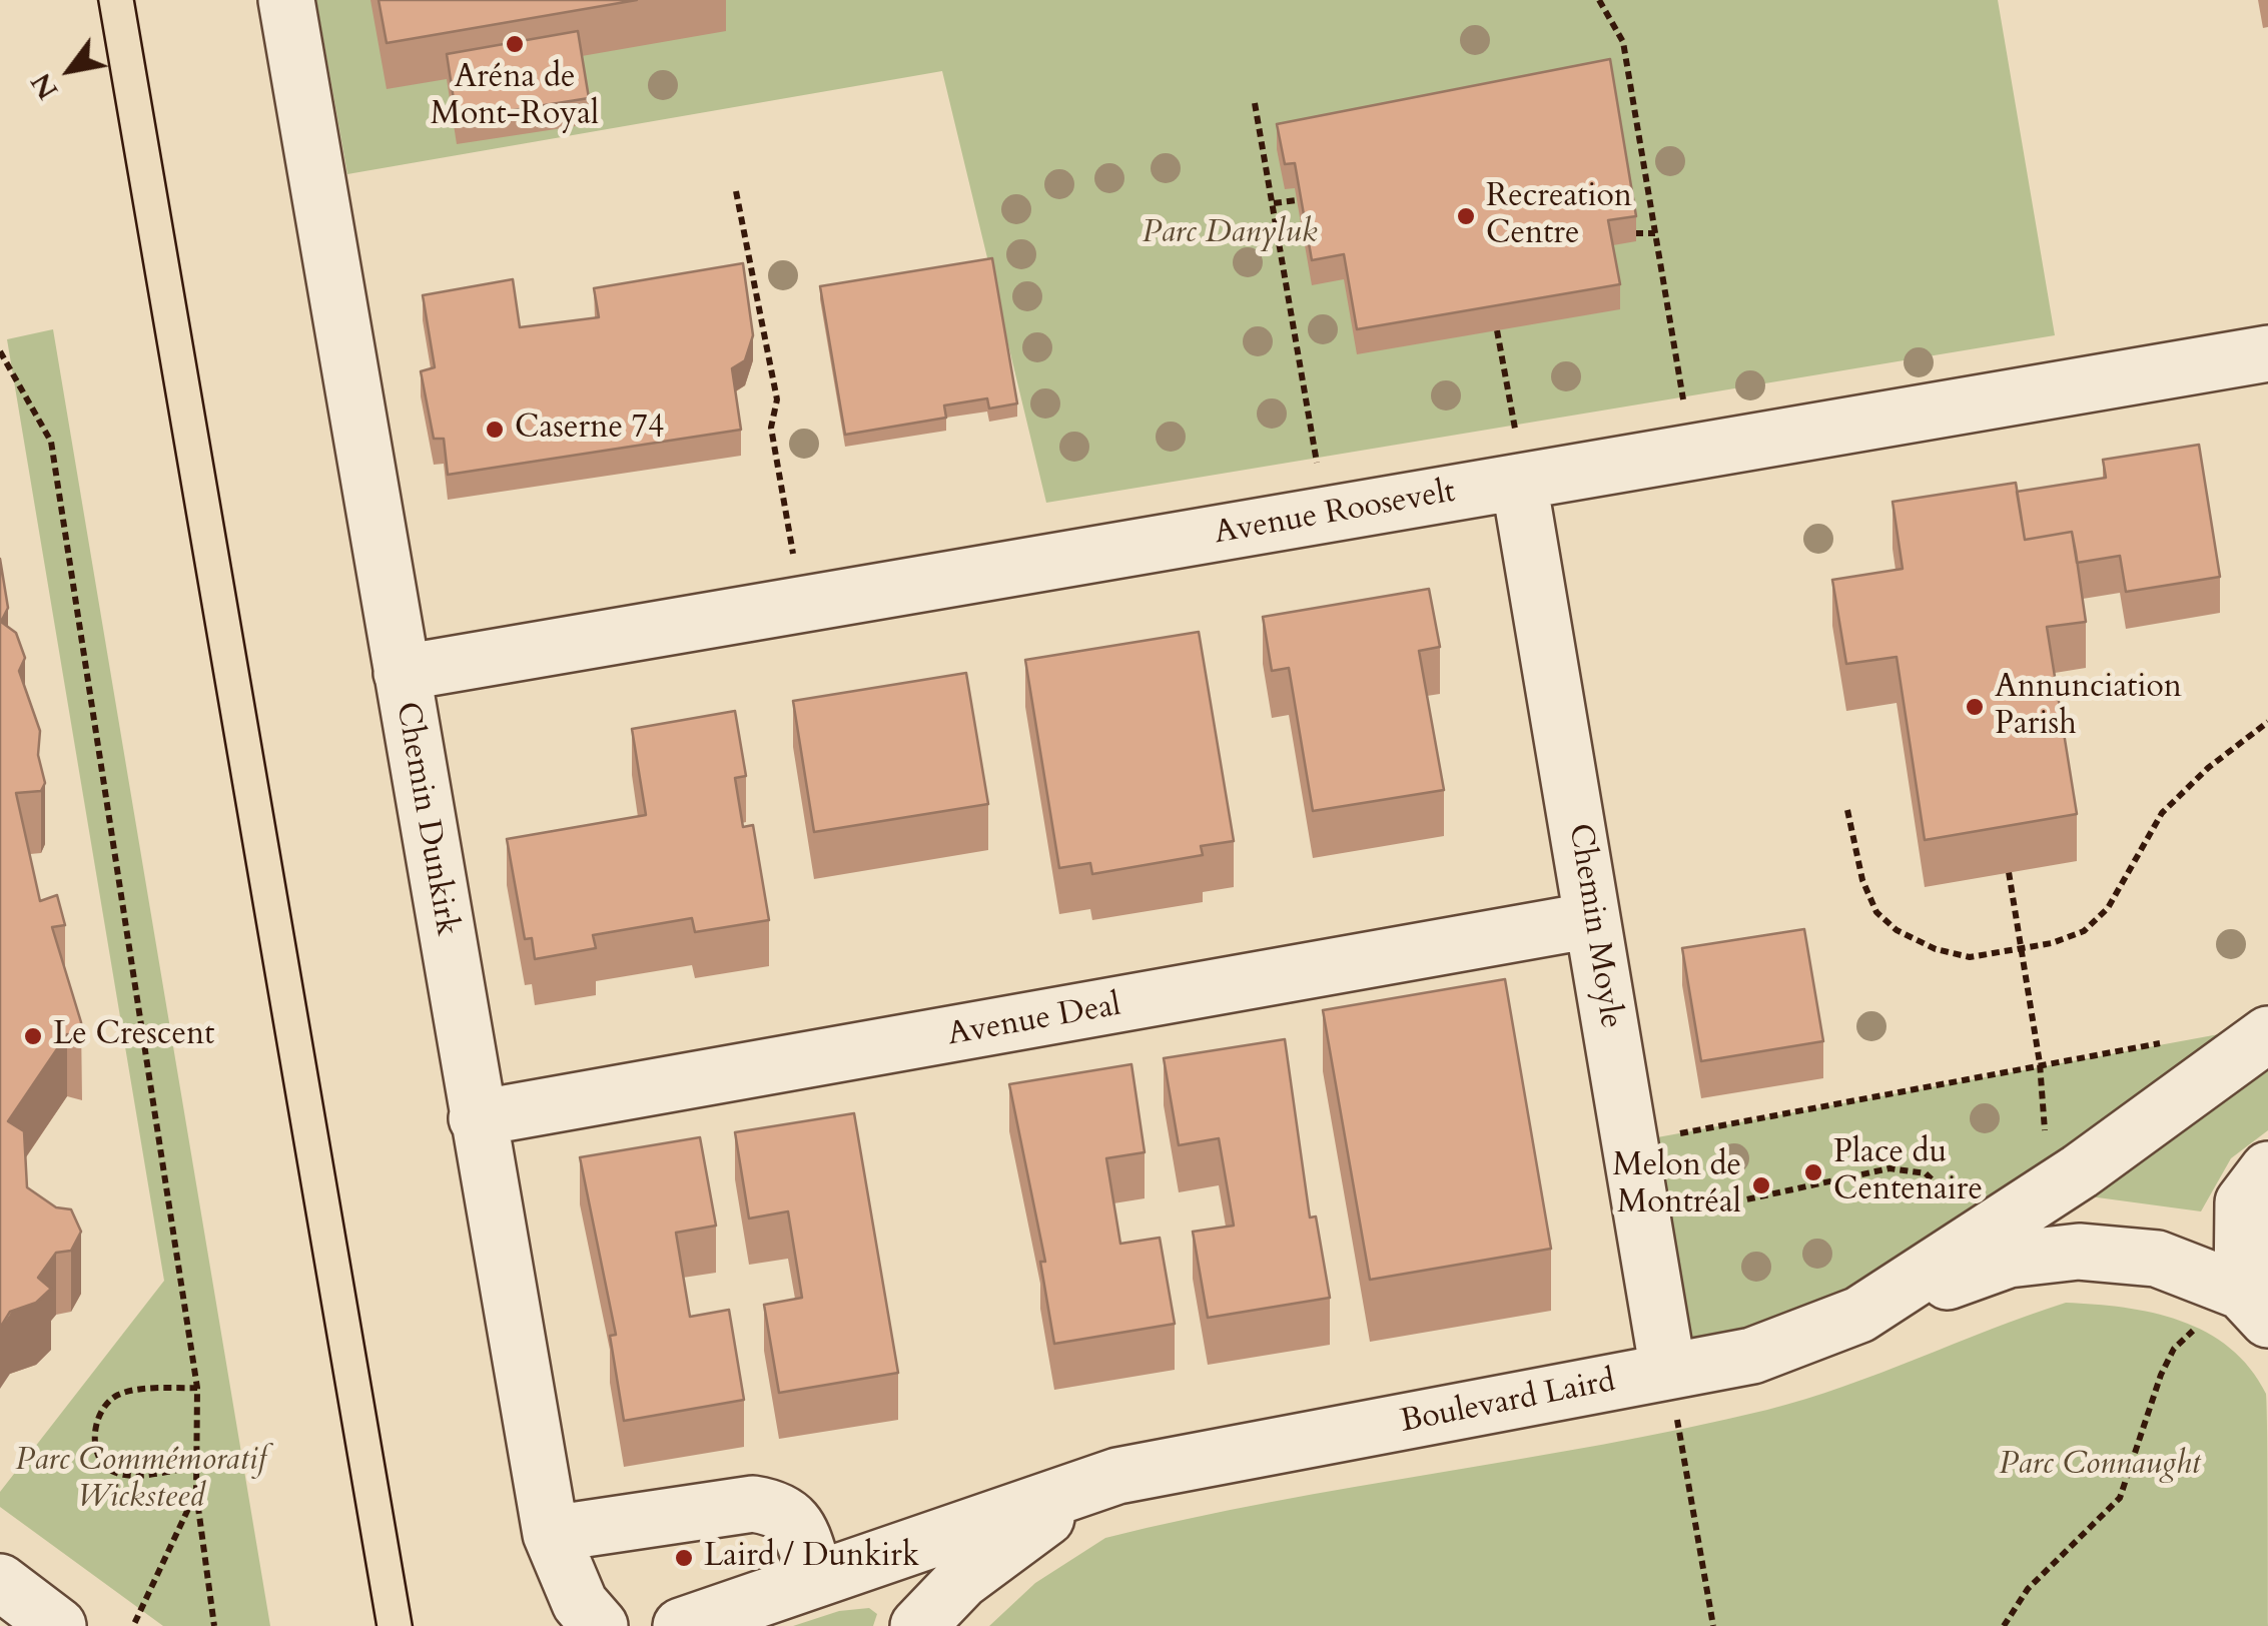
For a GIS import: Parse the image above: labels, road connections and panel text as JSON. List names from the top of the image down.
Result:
{
  "streets": {
    "street": [
      "Avenue Roosevelt",
      "Chemin Dunkirk",
      "Chemin Moyle",
      "Avenue Deal",
      "Boulevard Laird"
    ]
  },
  "crossings": [
    ["Avenue Roosevelt", "Chemin Dunkirk"],
    ["Avenue Roosevelt", "Chemin Moyle"],
    ["Chemin Dunkirk", "Avenue Deal"],
    ["Chemin Moyle", "Avenue Deal"],
    ["Chemin Moyle", "Boulevard Laird"]
  ],
  "parks": ["Parc Danyluk", "Parc Commémoratif Wicksteed", "Parc Connaught"],
  "places": [
    "Aréna de Mont-Royal",
    "Recreation Centre",
    "Caserne 74",
    "Annunciation Parish",
    "Le Crescent",
    "Place du Centenaire",
    "Melon de Montréal",
    "Laird / Dunkirk"
  ],
  "north": "bottom left"
}
